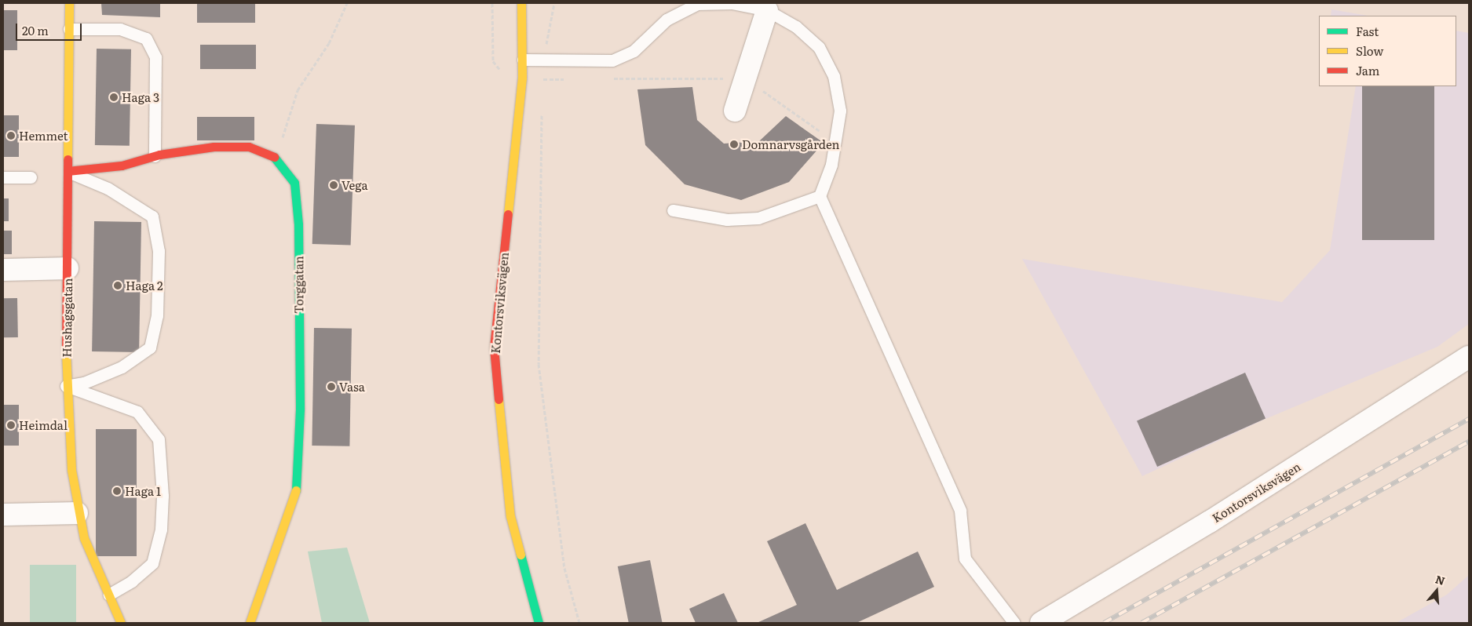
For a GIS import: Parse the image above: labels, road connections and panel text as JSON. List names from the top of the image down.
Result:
{
  "streets": {
    "street": ["Torggatan", "Kontorsviksvägen", "Hushagsgatan"]
  },
  "places": [
    "Haga 3",
    "Hemmet",
    "Domnarvsgården",
    "Vega",
    "Haga 2",
    "Vasa",
    "Heimdal",
    "Haga 1"
  ],
  "legend": ["Fast", "Slow", "Jam"],
  "scale_bar": "20 m",
  "north": "top"
}
